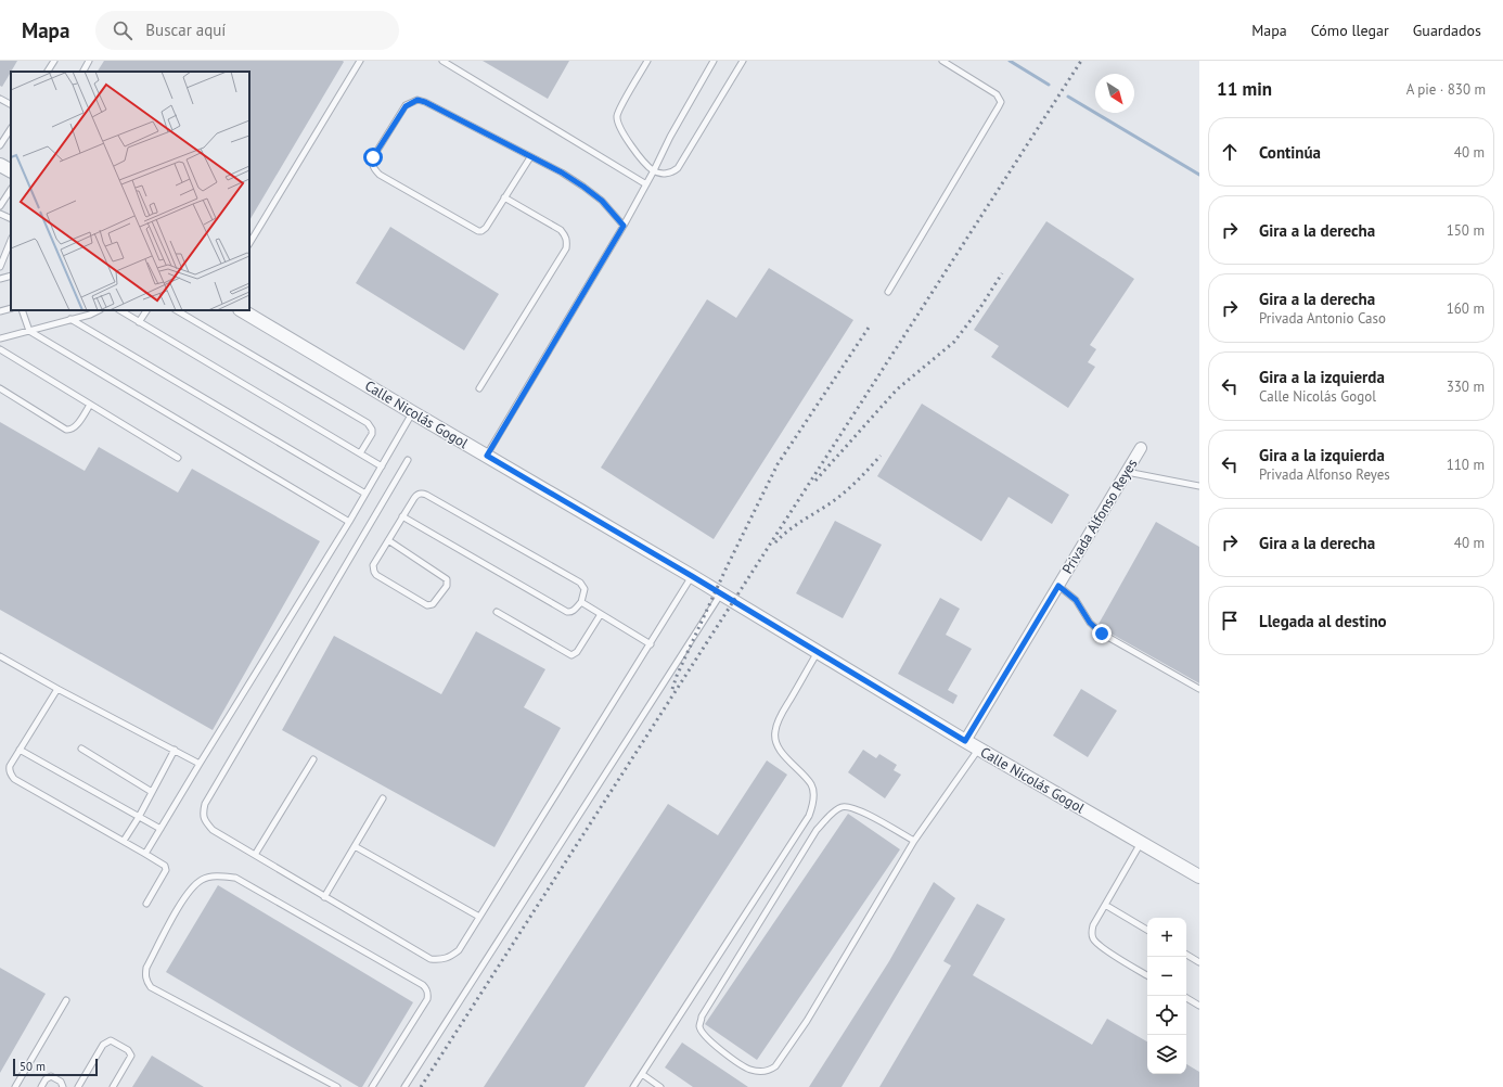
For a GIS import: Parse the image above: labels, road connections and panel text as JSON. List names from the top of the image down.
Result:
{
  "streets": {
    "street": ["Calle Nicolás Gogol", "Privada Alfonso Reyes"]
  },
  "crossings": [
    ["Calle Nicolás Gogol", "Privada Alfonso Reyes"]
  ],
  "scale_bar": "50 m",
  "north": "bottom right",
  "page": {
    "header": "Mapa",
    "search": "Buscar aquí",
    "nav": ["Mapa", "Cómo llegar", "Guardados"],
    "heading": ["11 min", "A pie · 830 m"],
    "list": [
      ["Continúa", "40 m"],
      ["Gira a la derecha", "150 m"],
      ["Gira a la derecha", "Privada Antonio Caso", "160 m"],
      ["Gira a la izquierda", "Calle Nicolás Gogol", "330 m"],
      ["Gira a la izquierda", "Privada Alfonso Reyes", "110 m"],
      ["Gira a la derecha", "40 m"],
      "Llegada al destino"
    ],
    "map_buttons": ["+", "−"],
    "scale": "50 m"
  }
}
